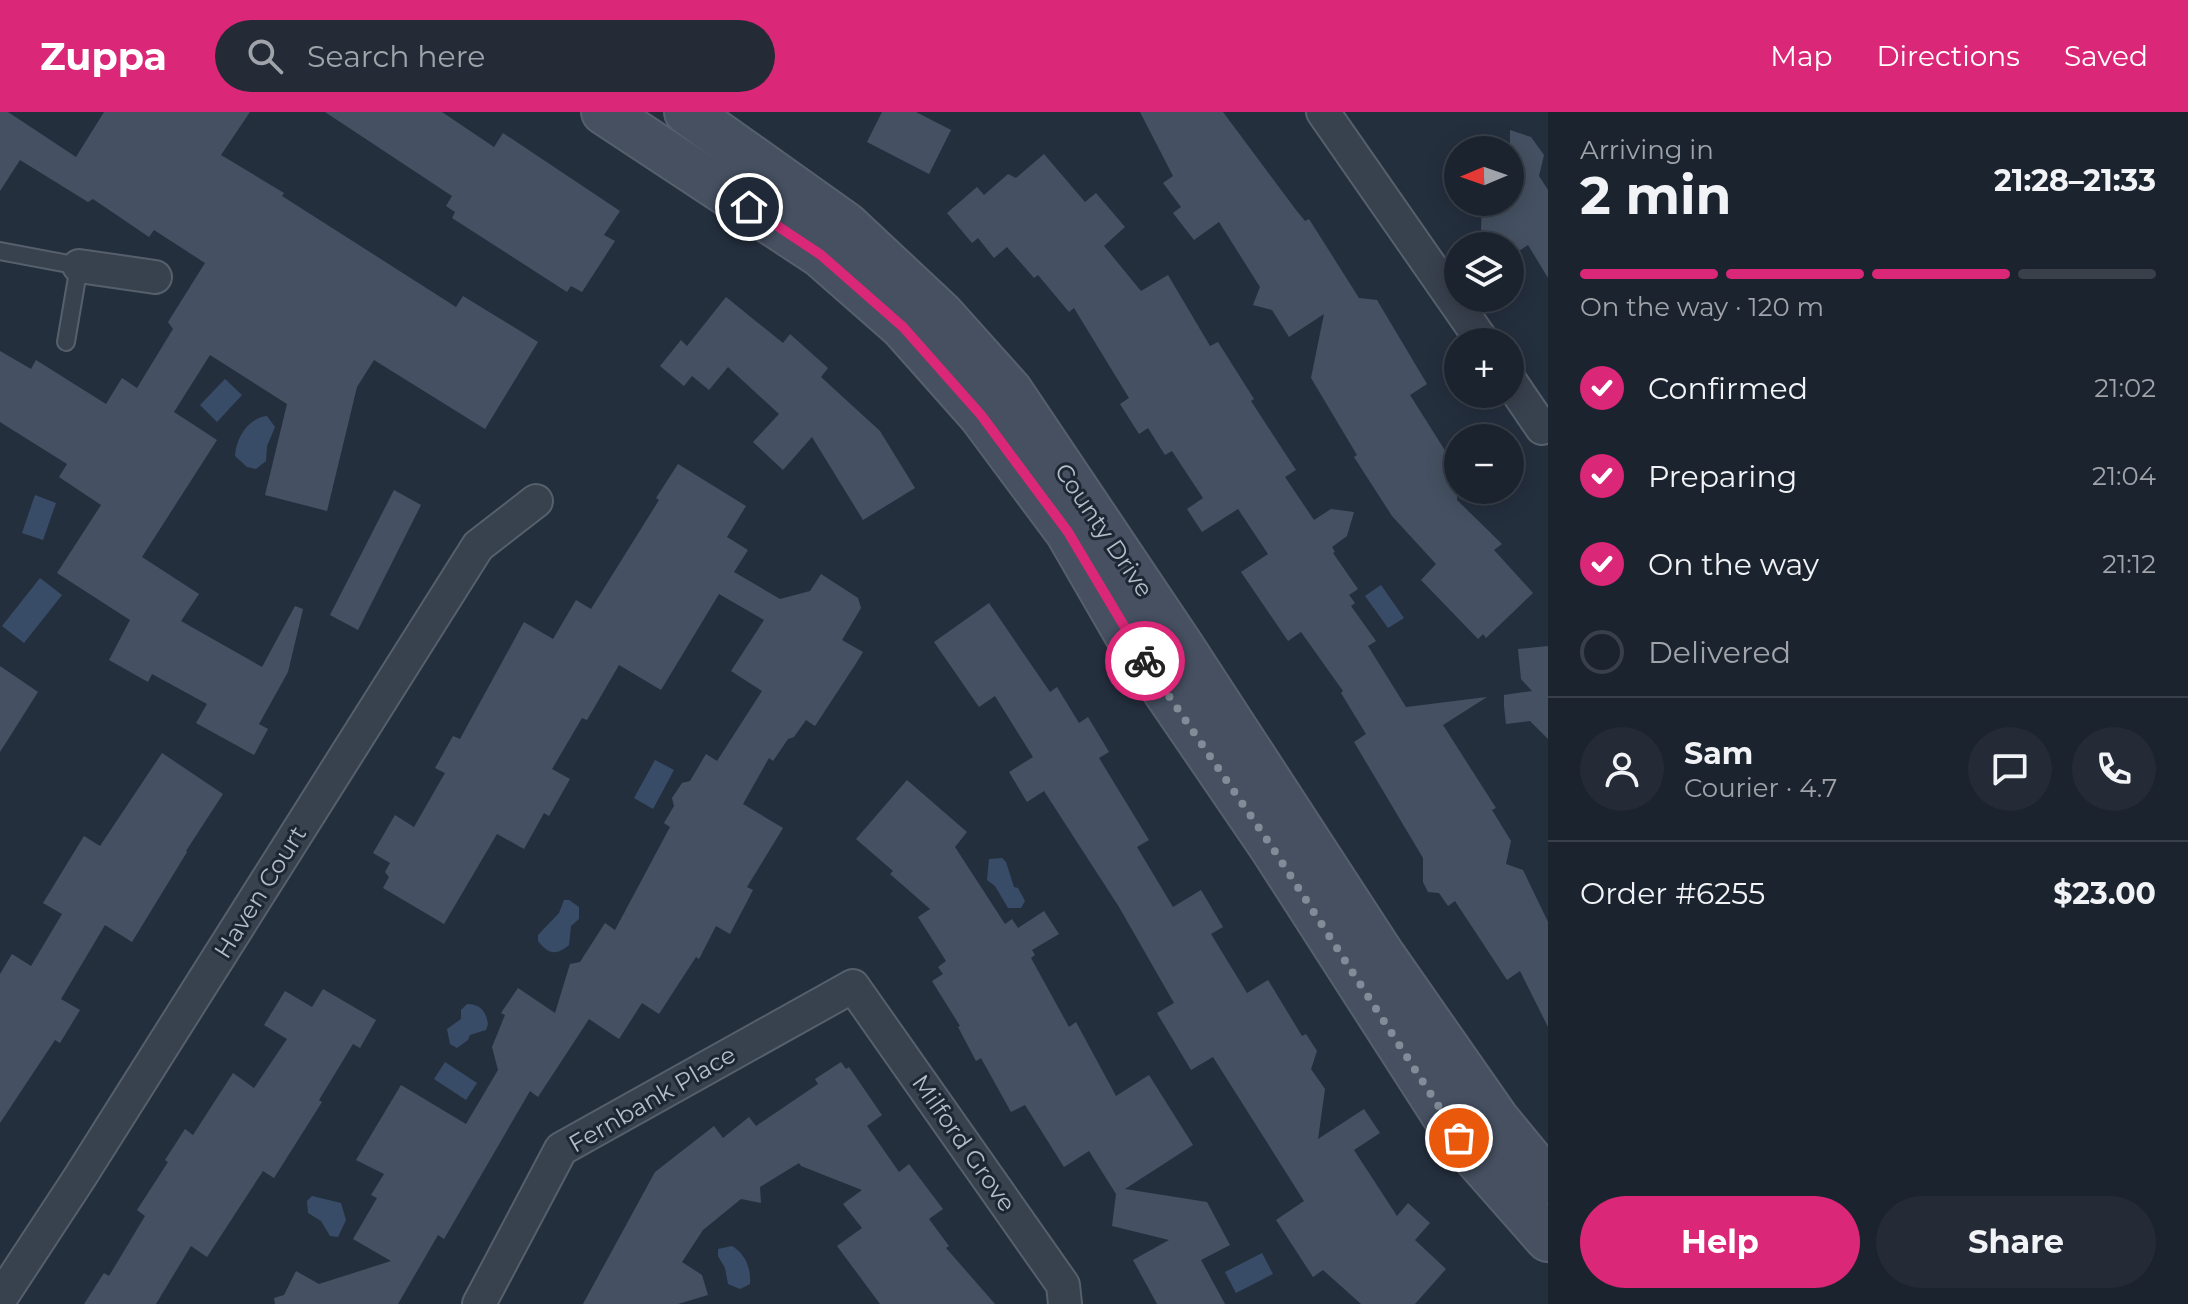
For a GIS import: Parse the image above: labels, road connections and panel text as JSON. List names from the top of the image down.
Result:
{
  "streets": {
    "main road": ["County Drive"],
    "street": ["Haven Court", "Fernbank Place", "Milford Grove"]
  },
  "crossings": [
    ["Fernbank Place", "Milford Grove"]
  ],
  "north": "left",
  "page": {
    "header": "Zuppa",
    "search": "Search here",
    "nav": ["Map", "Directions", "Saved"],
    "heading": ["2 min", "Arriving in", "21:28–21:33"],
    "panel": [
      "Sam",
      "Courier · 4.7",
      "Order #6255",
      "$23.00"
    ],
    "map_buttons": ["+", "−"],
    "bar": "On the way · 120 m",
    "list": [
      ["Confirmed", "21:02"],
      ["Preparing", "21:04"],
      ["On the way", "21:12"],
      "Delivered"
    ],
    "buttons": ["Help", "Share"]
  }
}
